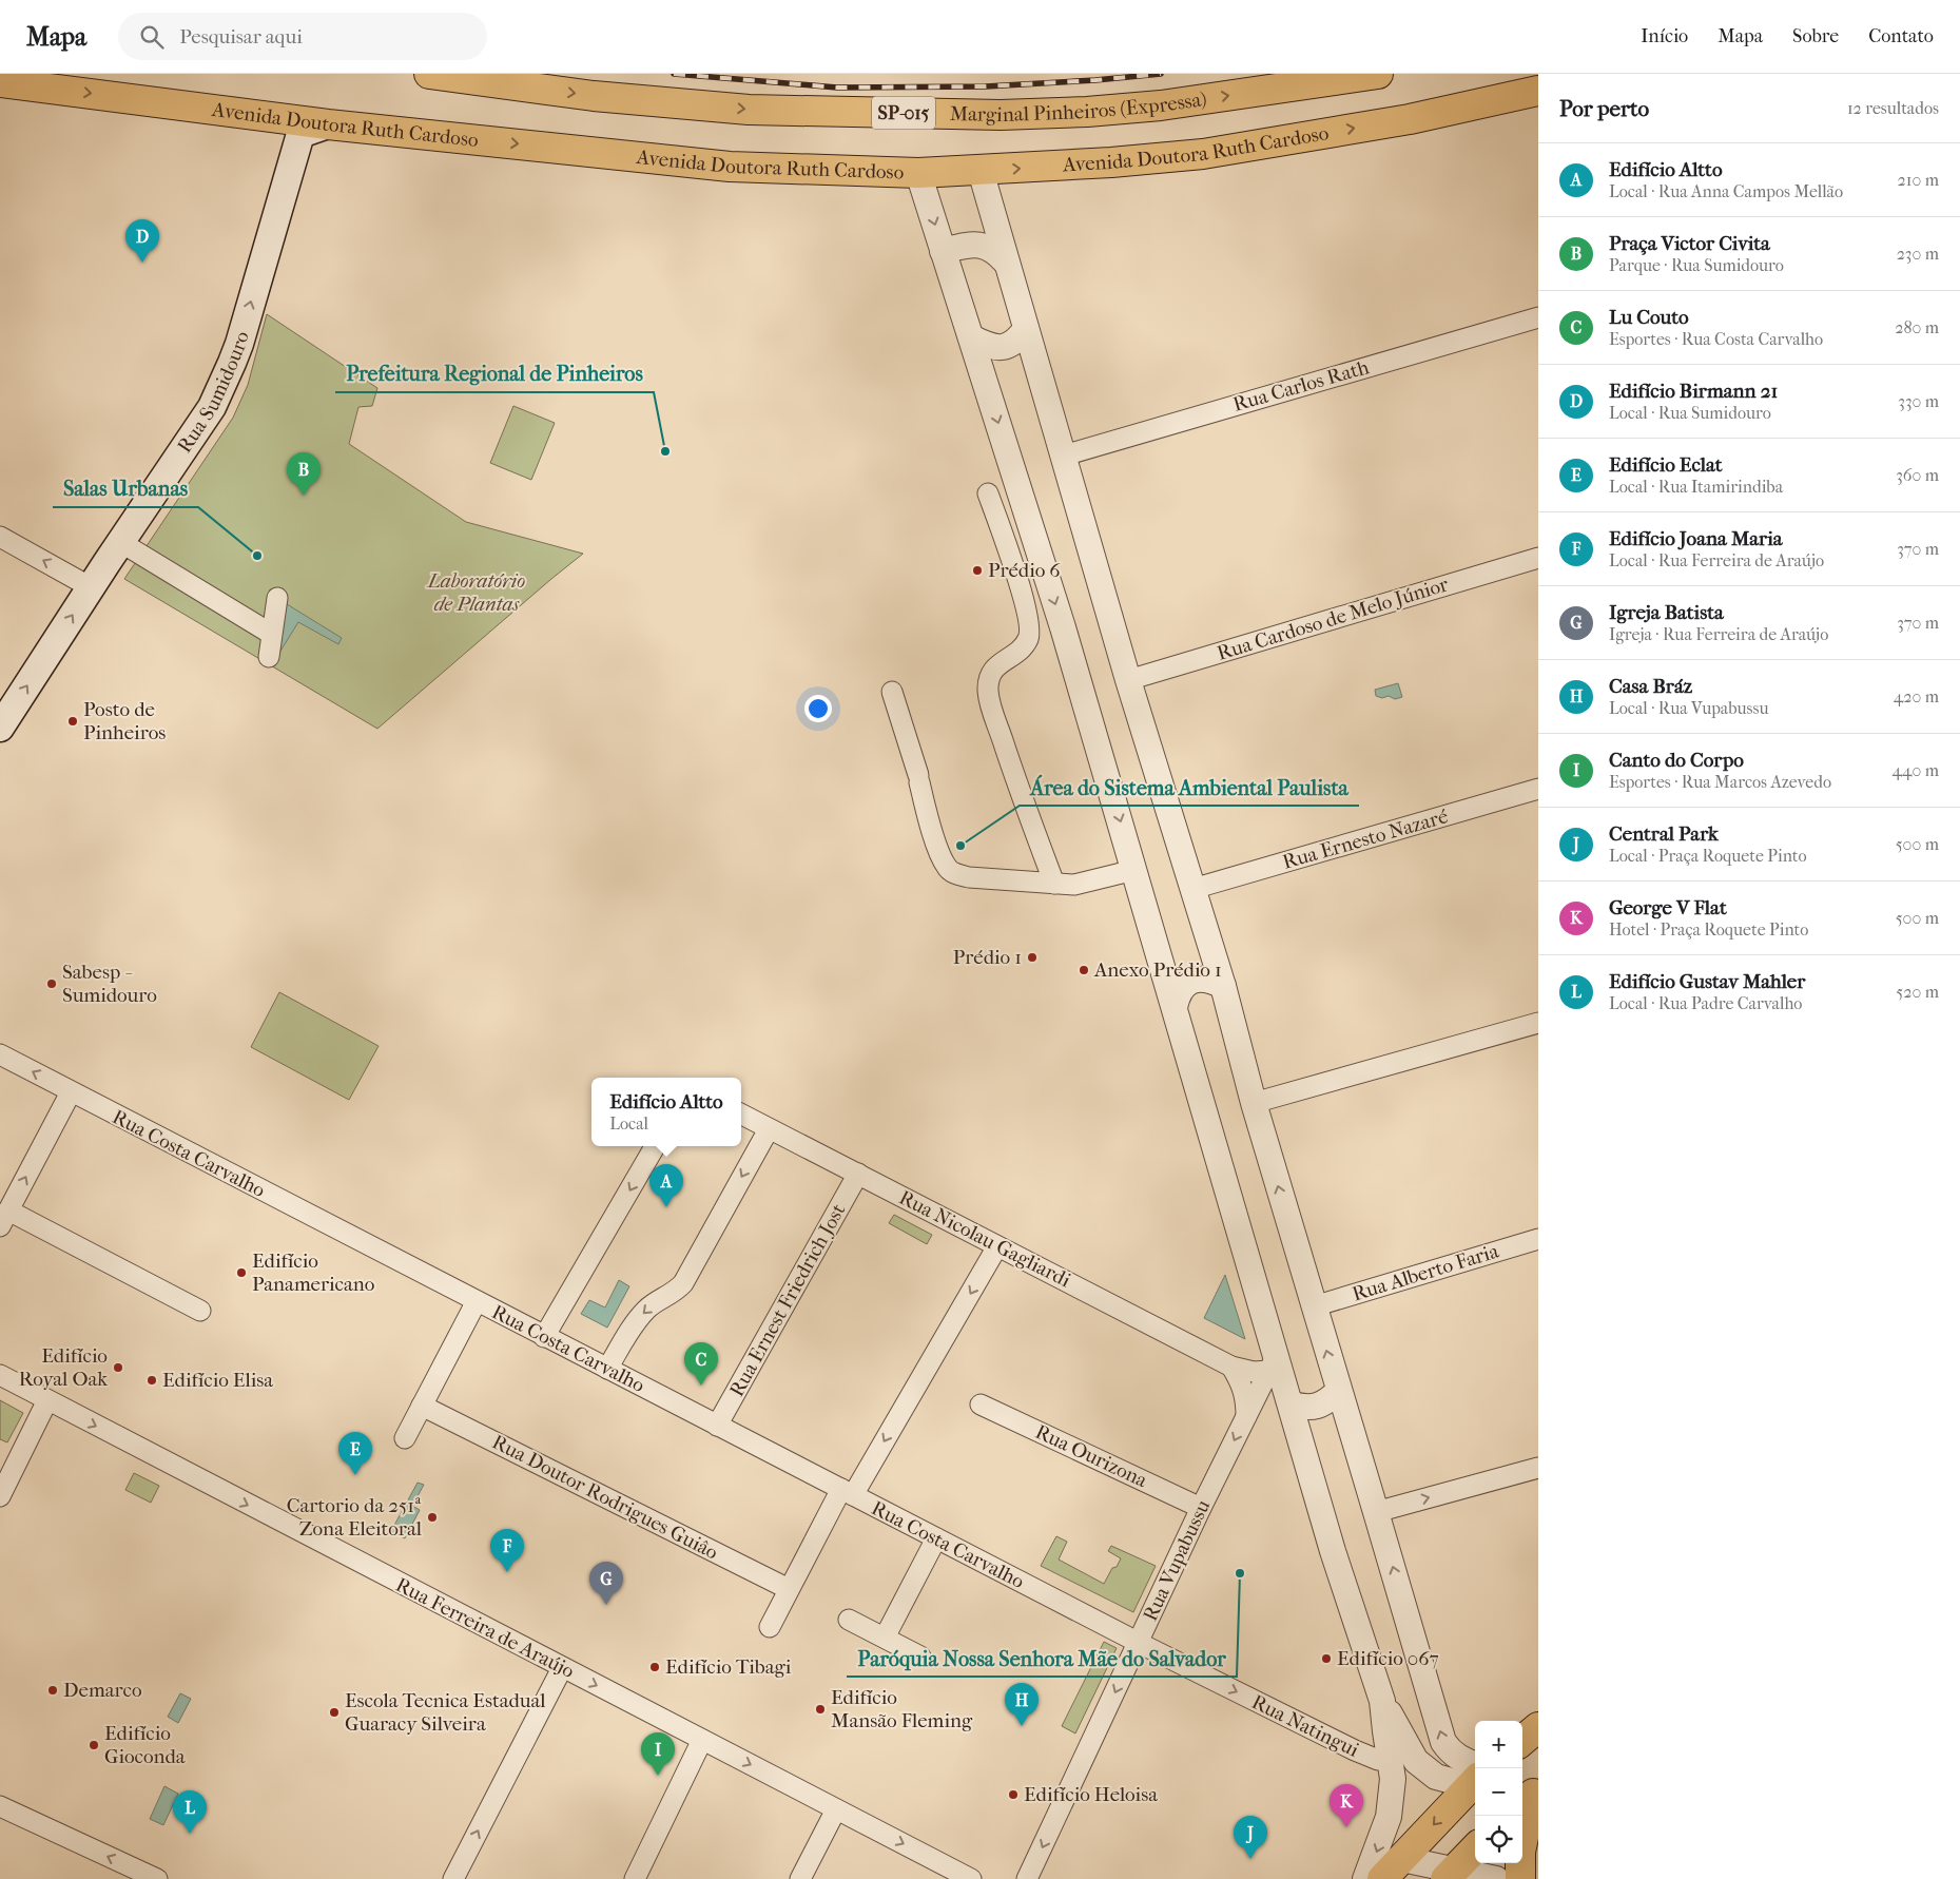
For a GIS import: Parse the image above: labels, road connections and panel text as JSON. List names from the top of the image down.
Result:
{
  "streets": {
    "highway": ["Marginal Pinheiros (Expressa)", "SP-015", "Avenida Doutora Ruth Cardoso"],
    "main road": ["Rua Sumidouro"],
    "street": [
      "Rua Carlos Rath",
      "Rua Cardoso de Melo Júnior",
      "Rua Ernesto Nazaré",
      "Rua Costa Carvalho",
      "Rua Nicolau Gagliardi",
      "Rua Alberto Faria",
      "Rua Ernest Friedrich Jost",
      "Rua Ourizona",
      "Rua Doutor Rodrigues Guiâo",
      "Rua Vupabussu",
      "Rua Ferreira de Araújo",
      "Rua Natingui"
    ]
  },
  "crossings": [
    ["Avenida Doutora Ruth Cardoso", "Rua Sumidouro"],
    ["Rua Costa Carvalho", "Rua Ernest Friedrich Jost"],
    ["Rua Costa Carvalho", "Rua Vupabussu"],
    ["Rua Costa Carvalho", "Rua Natingui"],
    ["Rua Nicolau Gagliardi", "Rua Ernest Friedrich Jost"],
    ["Rua Nicolau Gagliardi", "Rua Vupabussu"],
    ["Rua Ourizona", "Rua Vupabussu"],
    ["Rua Vupabussu", "Rua Natingui"]
  ],
  "one_way": [
    "Marginal Pinheiros (Expressa)",
    "Avenida Doutora Ruth Cardoso",
    "Rua Sumidouro",
    "Rua Vupabussu",
    "Rua Ferreira de Araújo",
    "Rua Natingui"
  ],
  "parks": ["Laboratório de Plantas"],
  "places": [
    "Prefeitura Regional de Pinheiros",
    "Salas Urbanas",
    "Prédio 6",
    "Posto de Pinheiros",
    "Área do Sistema Ambiental Paulista",
    "Prédio 1",
    "Anexo Prédio 1",
    "Sabesp - Sumidouro",
    "Edifício Panamericano",
    "Edifício Royal Oak",
    "Edifício Elisa",
    "Cartorio da 251ª Zona Eleitoral",
    "Paróquia Nossa Senhora Mãe do Salvador",
    "Edifício 067",
    "Edifício Tibagi",
    "Demarco",
    "Edifício Mansão Fleming",
    "Escola Tecnica Estadual Guaracy Silveira",
    "Edifício Gioconda",
    "Edifício Heloisa"
  ],
  "page": {
    "header": "Mapa",
    "search": "Pesquisar aqui",
    "nav": [
      "Início",
      "Mapa",
      "Sobre",
      "Contato"
    ],
    "heading": ["Por perto", "12 resultados"],
    "list": [
      {
        "mark": "A",
        "name": "Edifício Altto",
        "note": "Local · Rua Anna Campos Mellão",
        "value": "210 m"
      },
      {
        "mark": "B",
        "name": "Praça Victor Civita",
        "note": "Parque · Rua Sumidouro",
        "value": "230 m"
      },
      {
        "mark": "C",
        "name": "Lu Couto",
        "note": "Esportes · Rua Costa Carvalho",
        "value": "280 m"
      },
      {
        "mark": "D",
        "name": "Edifício Birmann 21",
        "note": "Local · Rua Sumidouro",
        "value": "330 m"
      },
      {
        "mark": "E",
        "name": "Edifício Eclat",
        "note": "Local · Rua Itamirindiba",
        "value": "360 m"
      },
      {
        "mark": "F",
        "name": "Edifício Joana Maria",
        "note": "Local · Rua Ferreira de Araújo",
        "value": "370 m"
      },
      {
        "mark": "G",
        "name": "Igreja Batista",
        "note": "Igreja · Rua Ferreira de Araújo",
        "value": "370 m"
      },
      {
        "mark": "H",
        "name": "Casa Bráz",
        "note": "Local · Rua Vupabussu",
        "value": "420 m"
      },
      {
        "mark": "I",
        "name": "Canto do Corpo",
        "note": "Esportes · Rua Marcos Azevedo",
        "value": "440 m"
      },
      {
        "mark": "J",
        "name": "Central Park",
        "note": "Local · Praça Roquete Pinto",
        "value": "500 m"
      },
      {
        "mark": "K",
        "name": "George V Flat",
        "note": "Hotel · Praça Roquete Pinto",
        "value": "500 m"
      },
      {
        "mark": "L",
        "name": "Edifício Gustav Mahler",
        "note": "Local · Rua Padre Carvalho",
        "value": "520 m"
      }
    ],
    "pins": [
      "D",
      "B",
      "A",
      "C",
      "E",
      "F",
      "G",
      "H",
      "I",
      "K",
      "L",
      "J"
    ],
    "popup": ["Edifício Altto", "Local"],
    "map_buttons": ["+", "−"]
  }
}
